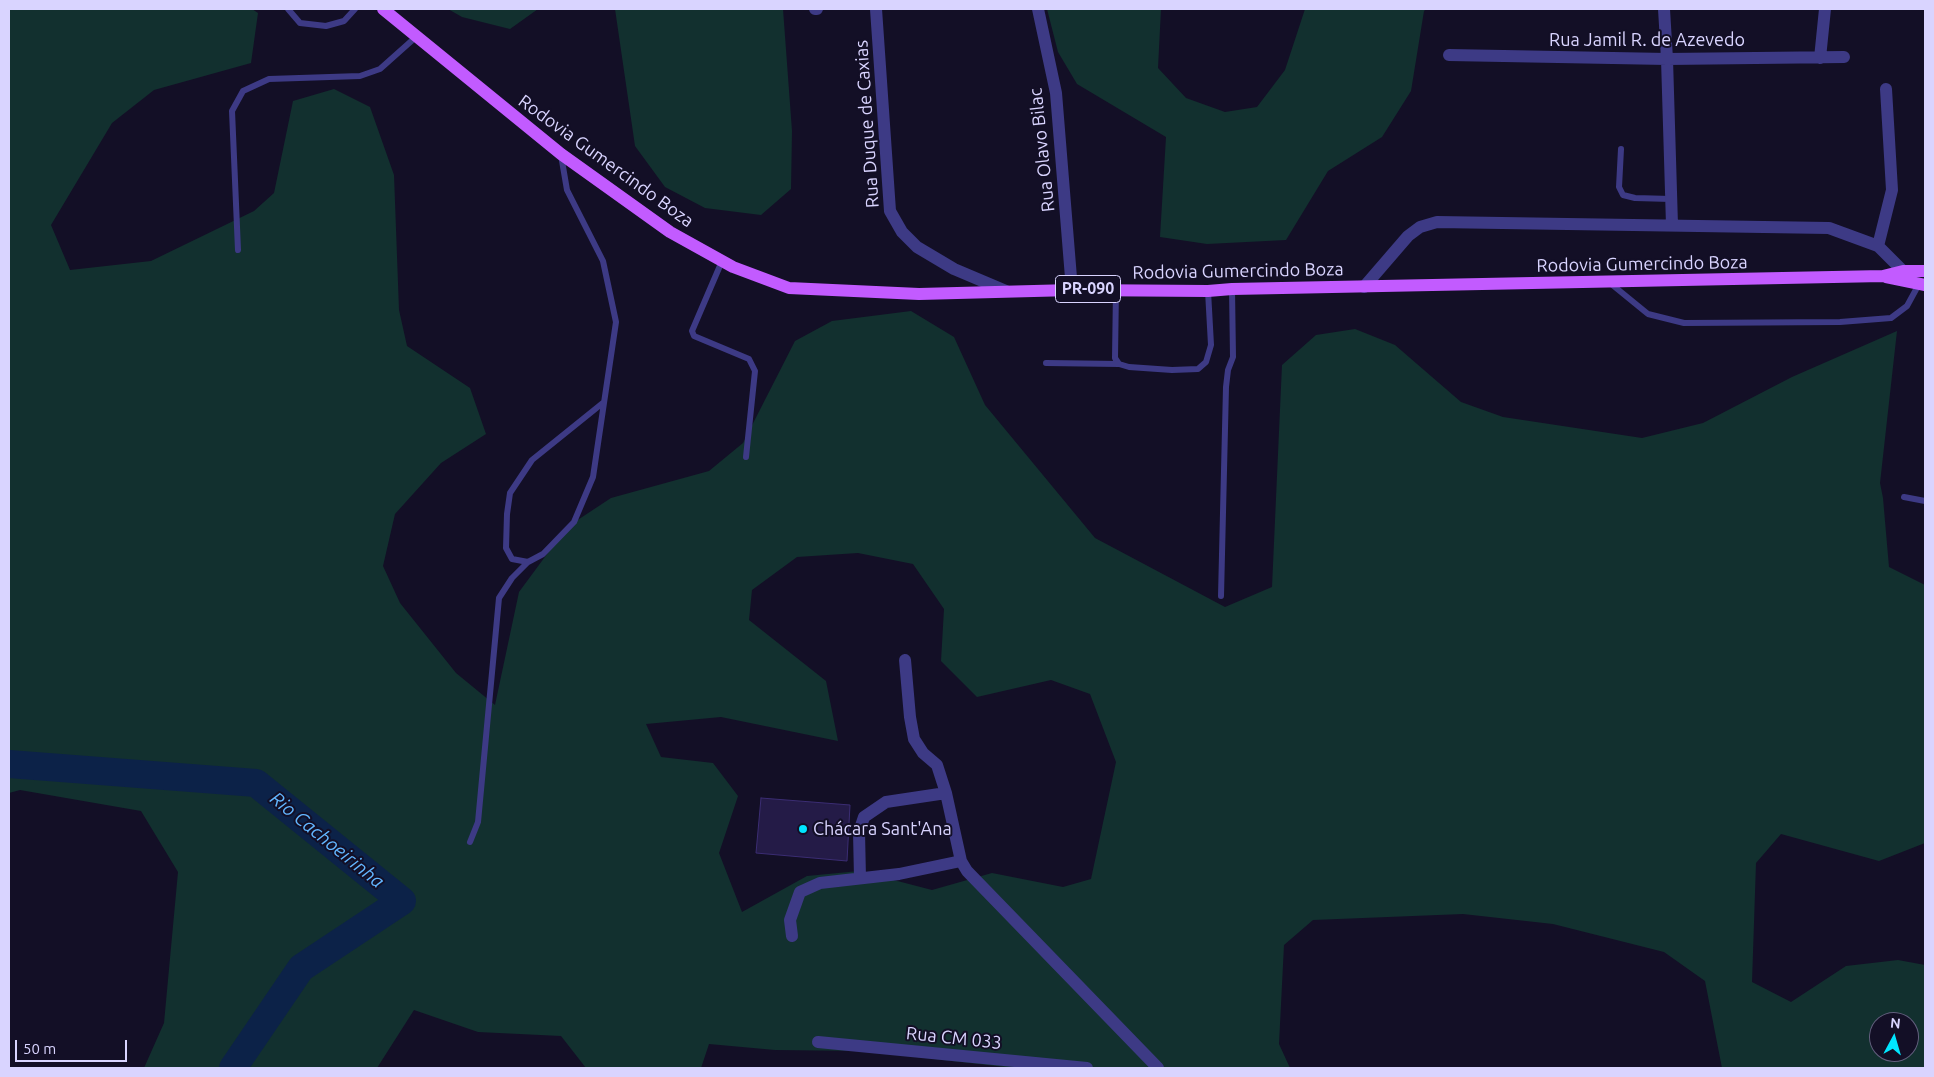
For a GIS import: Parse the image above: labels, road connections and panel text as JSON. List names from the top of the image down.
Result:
{
  "streets": {
    "main road": ["Rodovia Gumercindo Boza", "PR-090"],
    "street": [
      "Rua Jamil R. de Azevedo",
      "Rua Duque de Caxias",
      "Rua Olavo Bilac",
      "Rua CM 033"
    ]
  },
  "crossings": [
    ["Rua Duque de Caxias", "Rodovia Gumercindo Boza"],
    ["Rua Olavo Bilac", "Rodovia Gumercindo Boza"]
  ],
  "water": ["Rio Cachoeirinha"],
  "places": ["Chácara Sant'Ana"],
  "scale_bar": "50 m",
  "north": "top"
}
